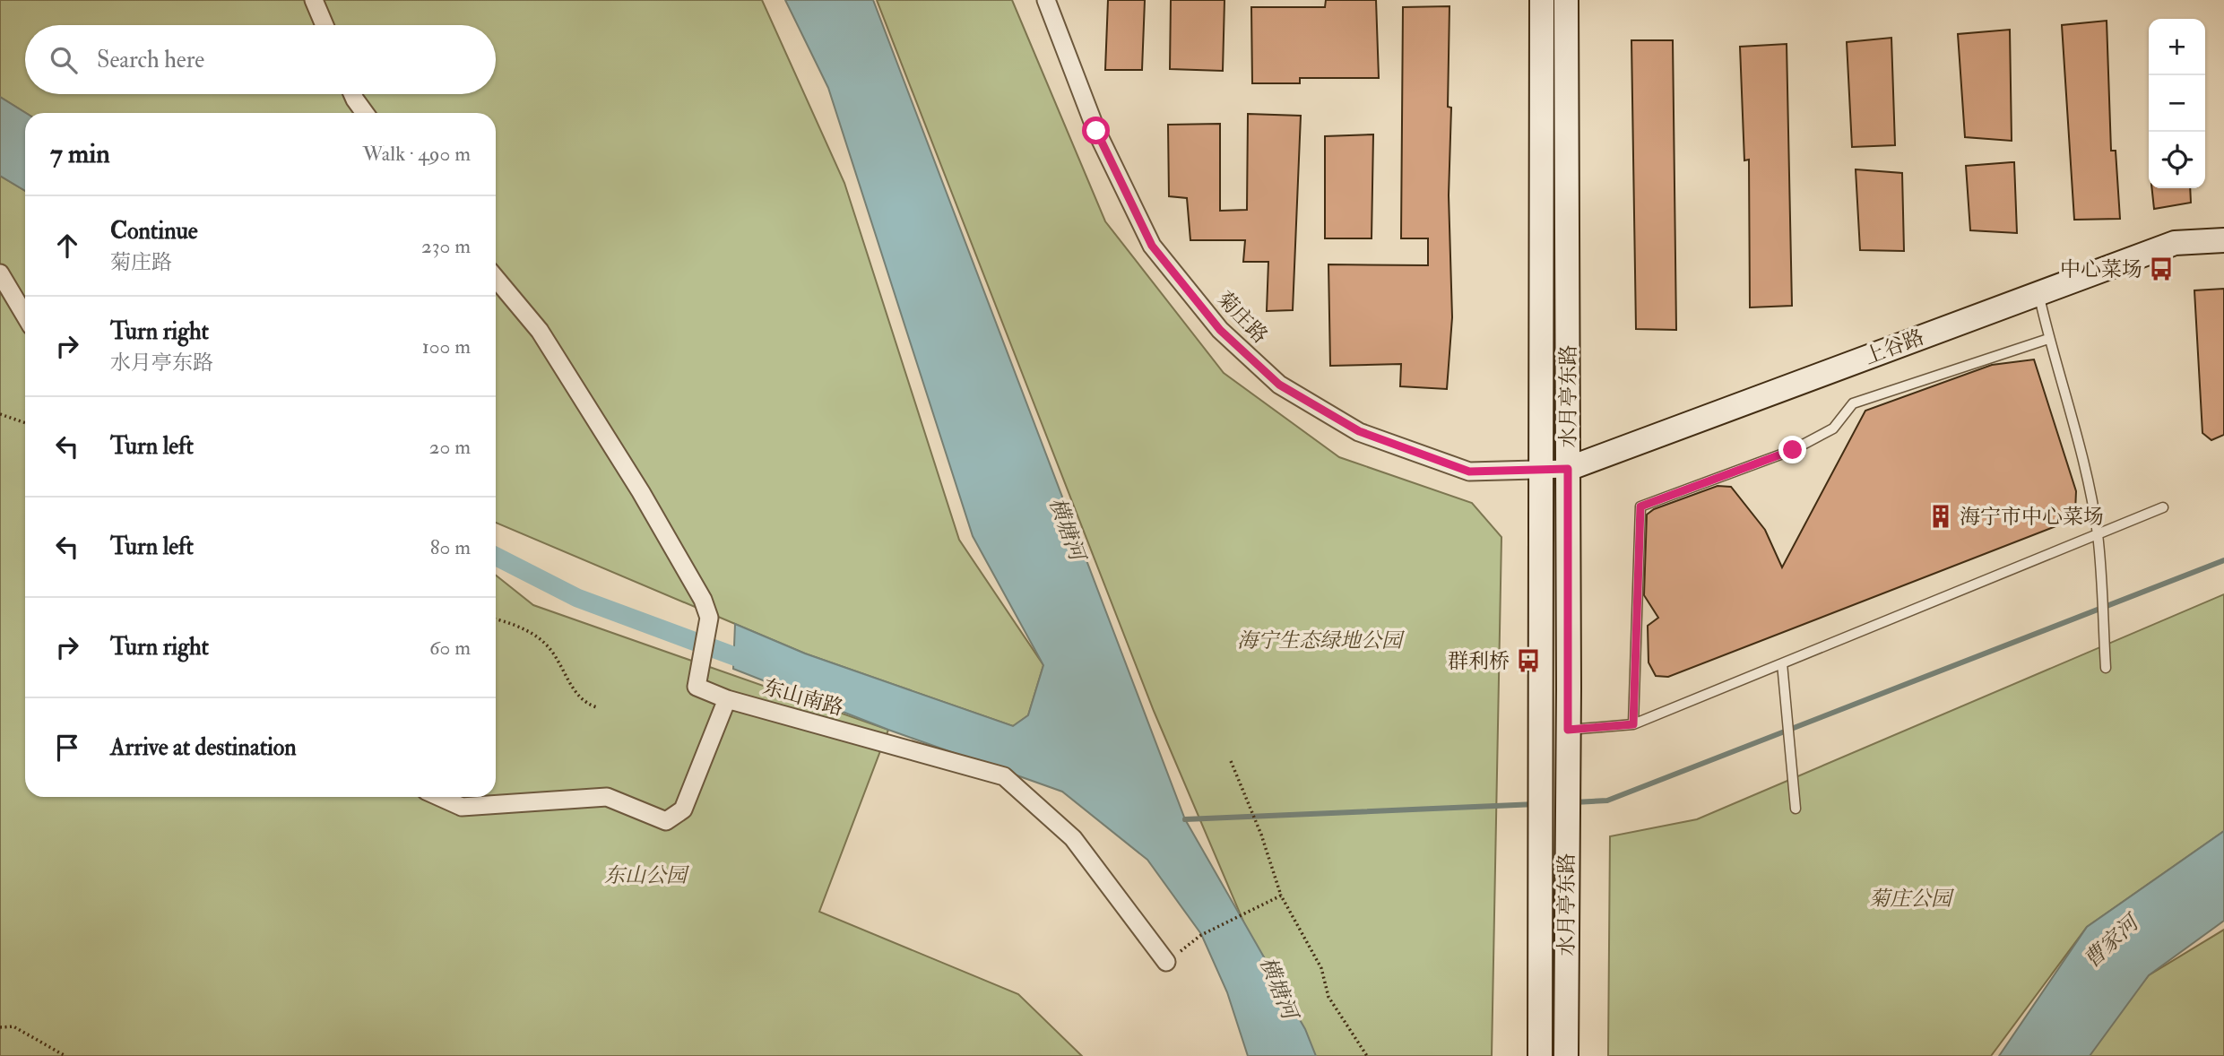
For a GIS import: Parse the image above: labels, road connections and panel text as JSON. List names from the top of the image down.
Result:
{
  "streets": {
    "main road": ["上谷路", "水月亭东路"],
    "street": ["菊庄路", "东山南路"]
  },
  "crossings": [
    ["菊庄路", "上谷路"],
    ["菊庄路", "水月亭东路"],
    ["上谷路", "水月亭东路"]
  ],
  "water": ["横塘河", "曹家河"],
  "parks": ["海宁生态绿地公园", "东山公园", "菊庄公园"],
  "places": {
    "bus stop": ["中心菜场", "群利桥"],
    "building": ["海宁市中心菜场"]
  },
  "page": {
    "map_buttons": ["+", "−"],
    "search": "Search here",
    "heading": ["7 min", "Walk · 490 m"],
    "list": [
      ["Continue", "菊庄路", "230 m"],
      ["Turn right", "水月亭东路", "100 m"],
      ["Turn left", "20 m"],
      ["Turn left", "80 m"],
      ["Turn right", "60 m"],
      "Arrive at destination"
    ]
  }
}
